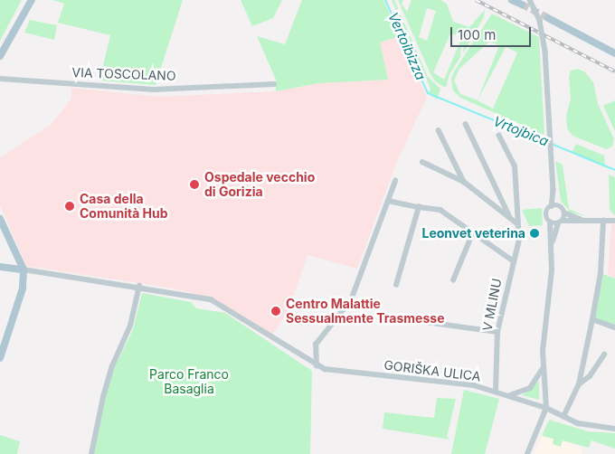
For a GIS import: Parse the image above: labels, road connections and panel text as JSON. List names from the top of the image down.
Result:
{
  "streets": {
    "street": ["VIA TOSCOLANO", "V MLINU", "GORIŠKA ULICA"]
  },
  "crossings": [
    ["V MLINU", "GORIŠKA ULICA"]
  ],
  "water": ["Vertoibizza", "Vrtojbica"],
  "parks": ["Parco Franco Basaglia"],
  "places": [
    "Ospedale vecchio di Gorizia",
    "Casa della Comunità Hub",
    "Leonvet veterina",
    "Centro Malattie Sessualmente Trasmesse"
  ],
  "scale_bar": "100 m"
}
